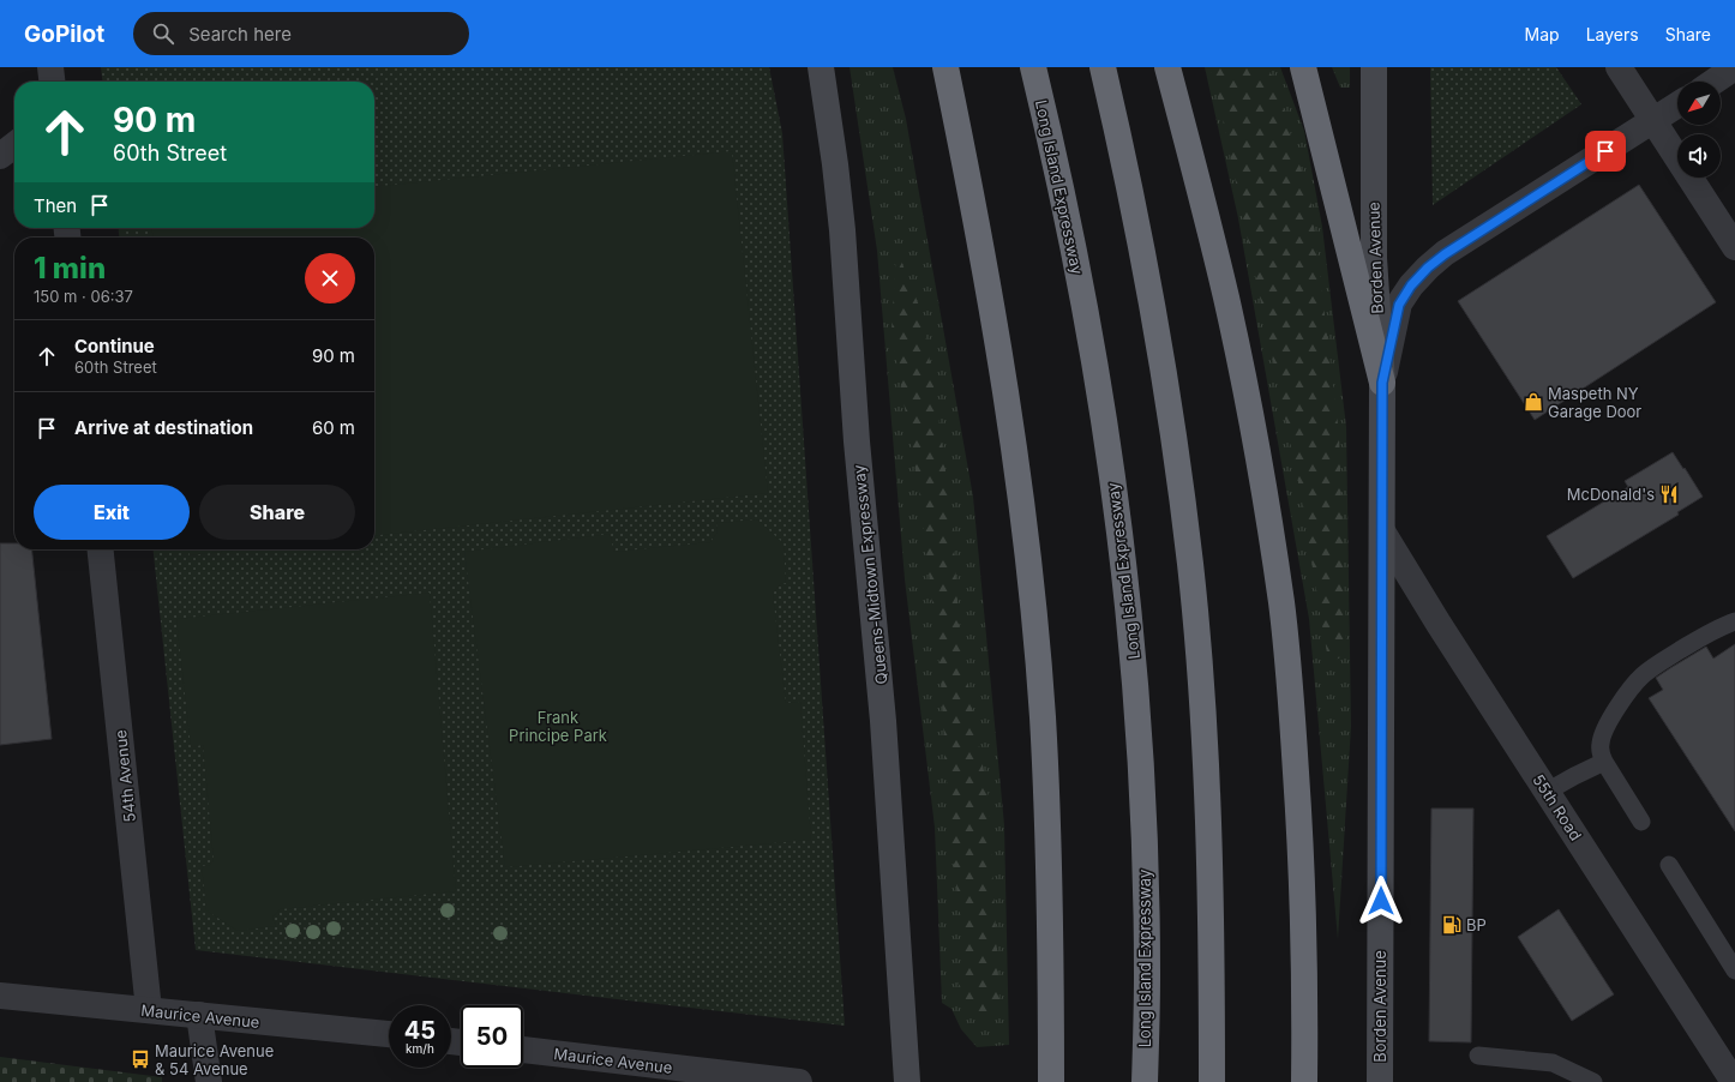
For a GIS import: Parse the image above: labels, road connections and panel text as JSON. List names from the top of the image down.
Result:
{
  "streets": {
    "highway": ["Long Island Expressway"],
    "main road": ["Borden Avenue", "Queens-Midtown Expressway"],
    "street": ["54th Avenue", "55th Road", "Maurice Avenue"]
  },
  "crossings": [
    ["Borden Avenue", "55th Road"],
    ["54th Avenue", "Maurice Avenue"]
  ],
  "parks": ["Frank Principe Park"],
  "places": {
    "shop": ["Maspeth NY Garage Door"],
    "restaurant": ["McDonald's"],
    "fuel station": ["BP"],
    "bus stop": ["Maurice Avenue & 54 Avenue"]
  },
  "north": "bottom left",
  "page": {
    "header": "GoPilot",
    "search": "Search here",
    "nav": ["Map", "Layers", "Share"],
    "turn": ["90 m", "60th Street"],
    "then": "Then",
    "heading": ["1 min", "150 m · 06:37"],
    "list": [
      {
        "name": "Continue",
        "note": "60th Street",
        "value": "90 m"
      },
      {
        "name": "Arrive at destination",
        "value": "60 m"
      }
    ],
    "buttons": ["Exit", "Share"],
    "speed": "45 km/h",
    "limit": "50"
  }
}
